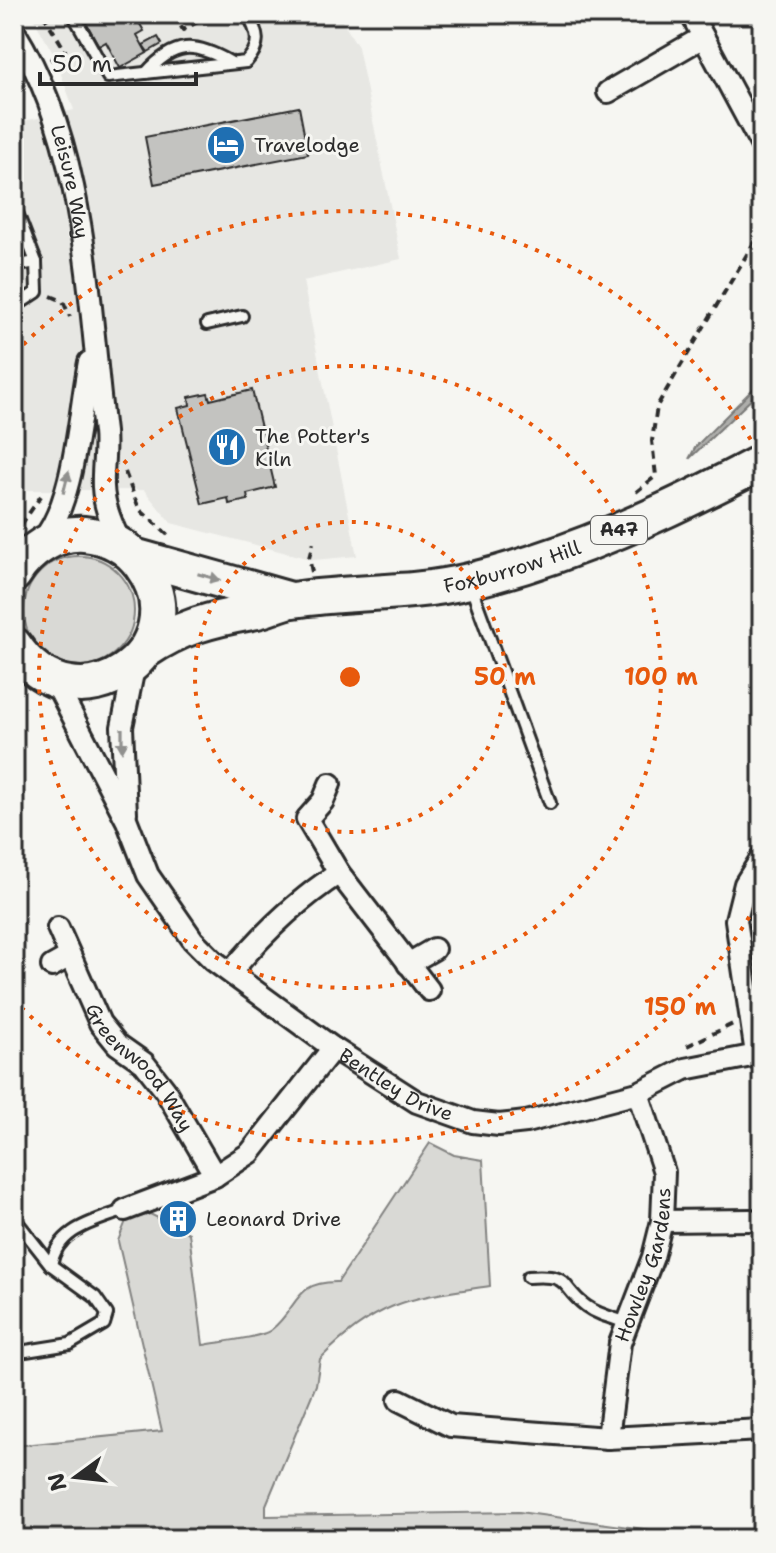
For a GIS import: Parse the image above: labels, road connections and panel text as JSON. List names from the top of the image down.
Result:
{
  "streets": {
    "highway": ["A47", "Foxburrow Hill"],
    "street": [
      "Leisure Way",
      "Greenwood Way",
      "Bentley Drive",
      "Howley Gardens"
    ]
  },
  "crossings": [
    ["Leisure Way", "Foxburrow Hill"],
    ["Foxburrow Hill", "Bentley Drive"],
    ["Bentley Drive", "Howley Gardens"]
  ],
  "places": {
    "hotel": ["Travelodge"],
    "restaurant": ["The Potter's Kiln"],
    "building": ["Leonard Drive"]
  },
  "scale_bar": "50 m",
  "north": "left",
  "rings": ["50 m", "100 m", "150 m"]
}
